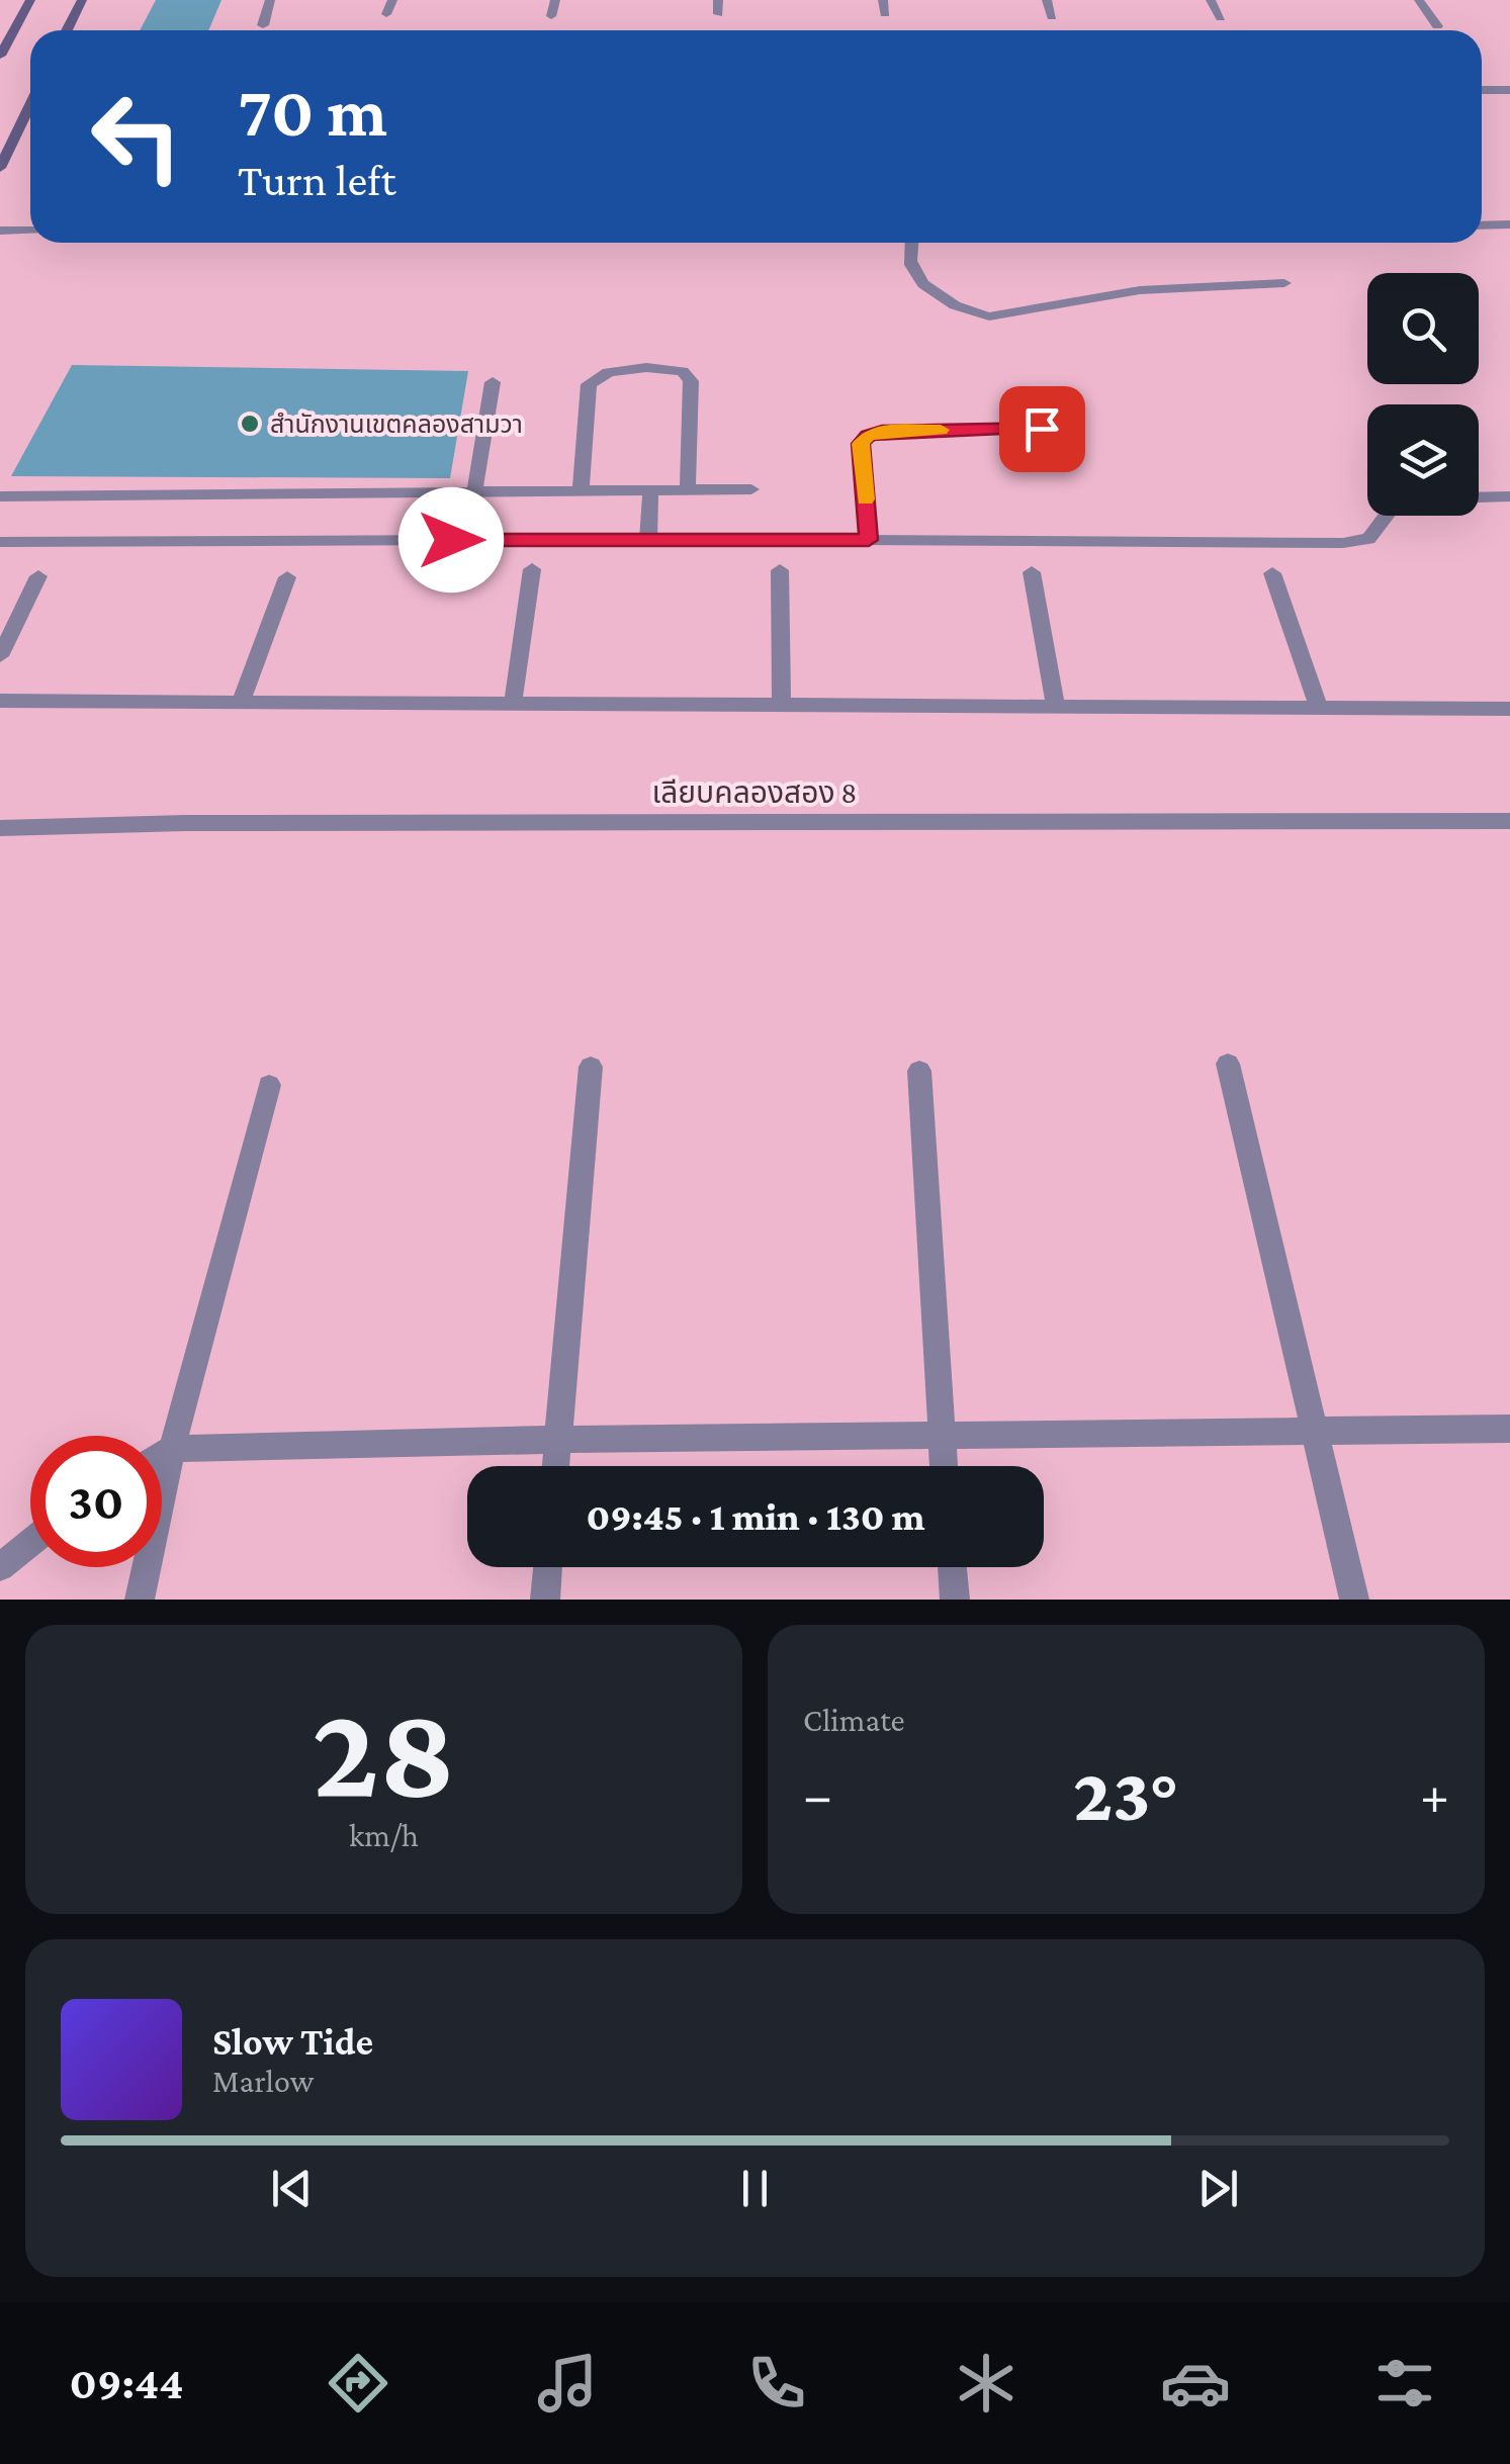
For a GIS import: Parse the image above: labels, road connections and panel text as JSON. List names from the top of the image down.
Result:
{
  "streets": {
    "street": ["เลียบคลองสอง 8"]
  },
  "places": ["สำนักงานเขตคลองสามวา"],
  "page": {
    "turn": ["70 m", "Turn left"],
    "limit": "30",
    "trip": "09:45 · 1 min · 130 m",
    "tile": [
      ["28", "km/h"],
      "Climate"
    ],
    "heat": ["−", "23°", "+"],
    "song": ["Slow Tide", "Marlow"],
    "tabs": "09:44"
  }
}
